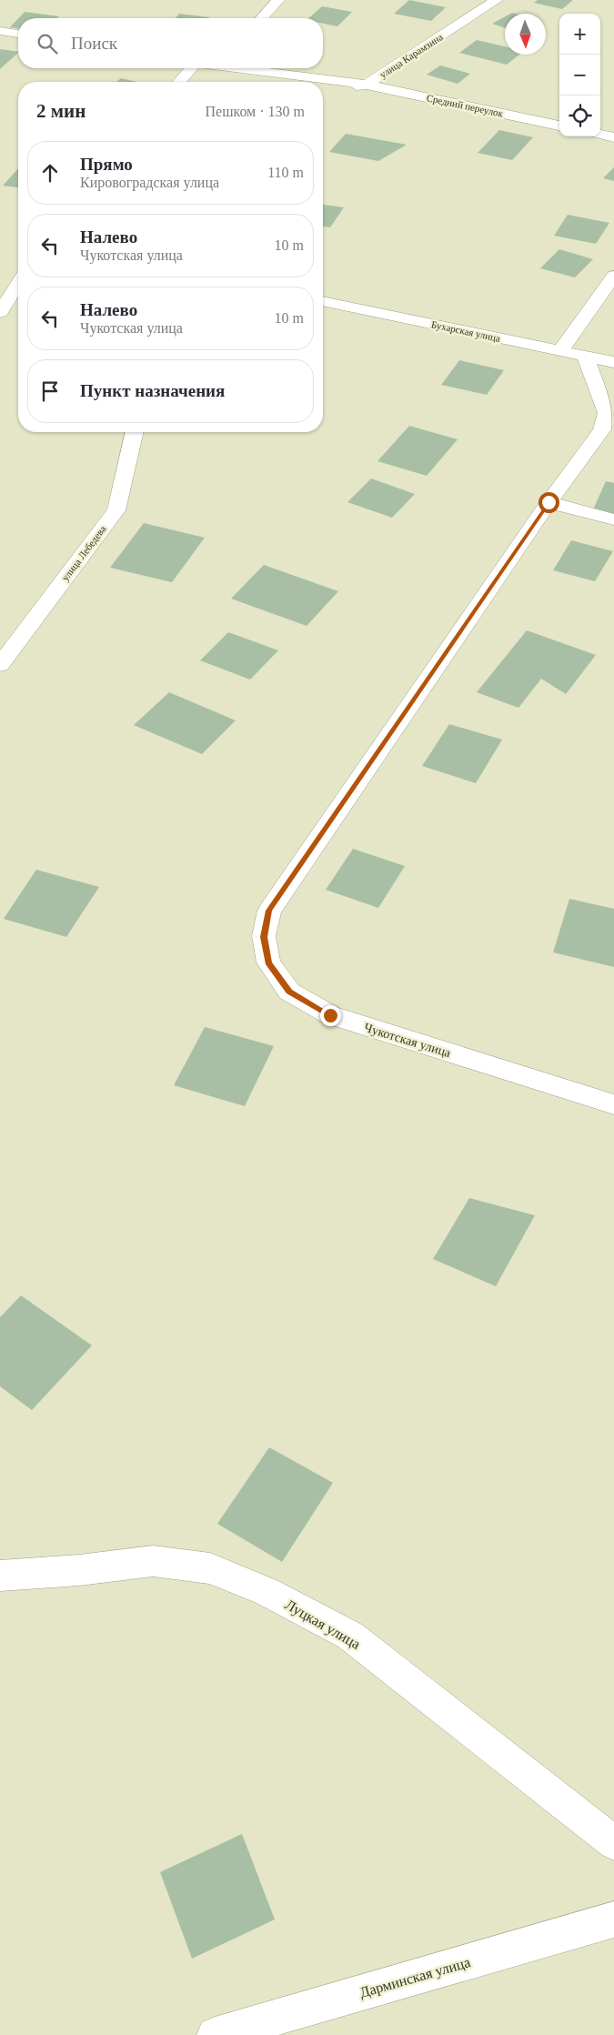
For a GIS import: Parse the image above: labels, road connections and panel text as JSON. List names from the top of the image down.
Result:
{
  "streets": {
    "street": [
      "улица Карамзина",
      "Средний переулок",
      "Бухарская улица",
      "улица Лебедева",
      "Чукотская улица",
      "Луцкая улица",
      "Дарминская улица"
    ]
  },
  "crossings": [
    ["улица Карамзина", "Средний переулок"]
  ],
  "north": "bottom",
  "page": {
    "map_buttons": ["+", "−"],
    "search": "Поиск",
    "heading": ["2 мин", "Пешком · 130 m"],
    "list": [
      ["Прямо", "Кировоградская улица", "110 m"],
      ["Налево", "Чукотская улица", "10 m"],
      ["Налево", "Чукотская улица", "10 m"],
      "Пункт назначения"
    ]
  }
}
